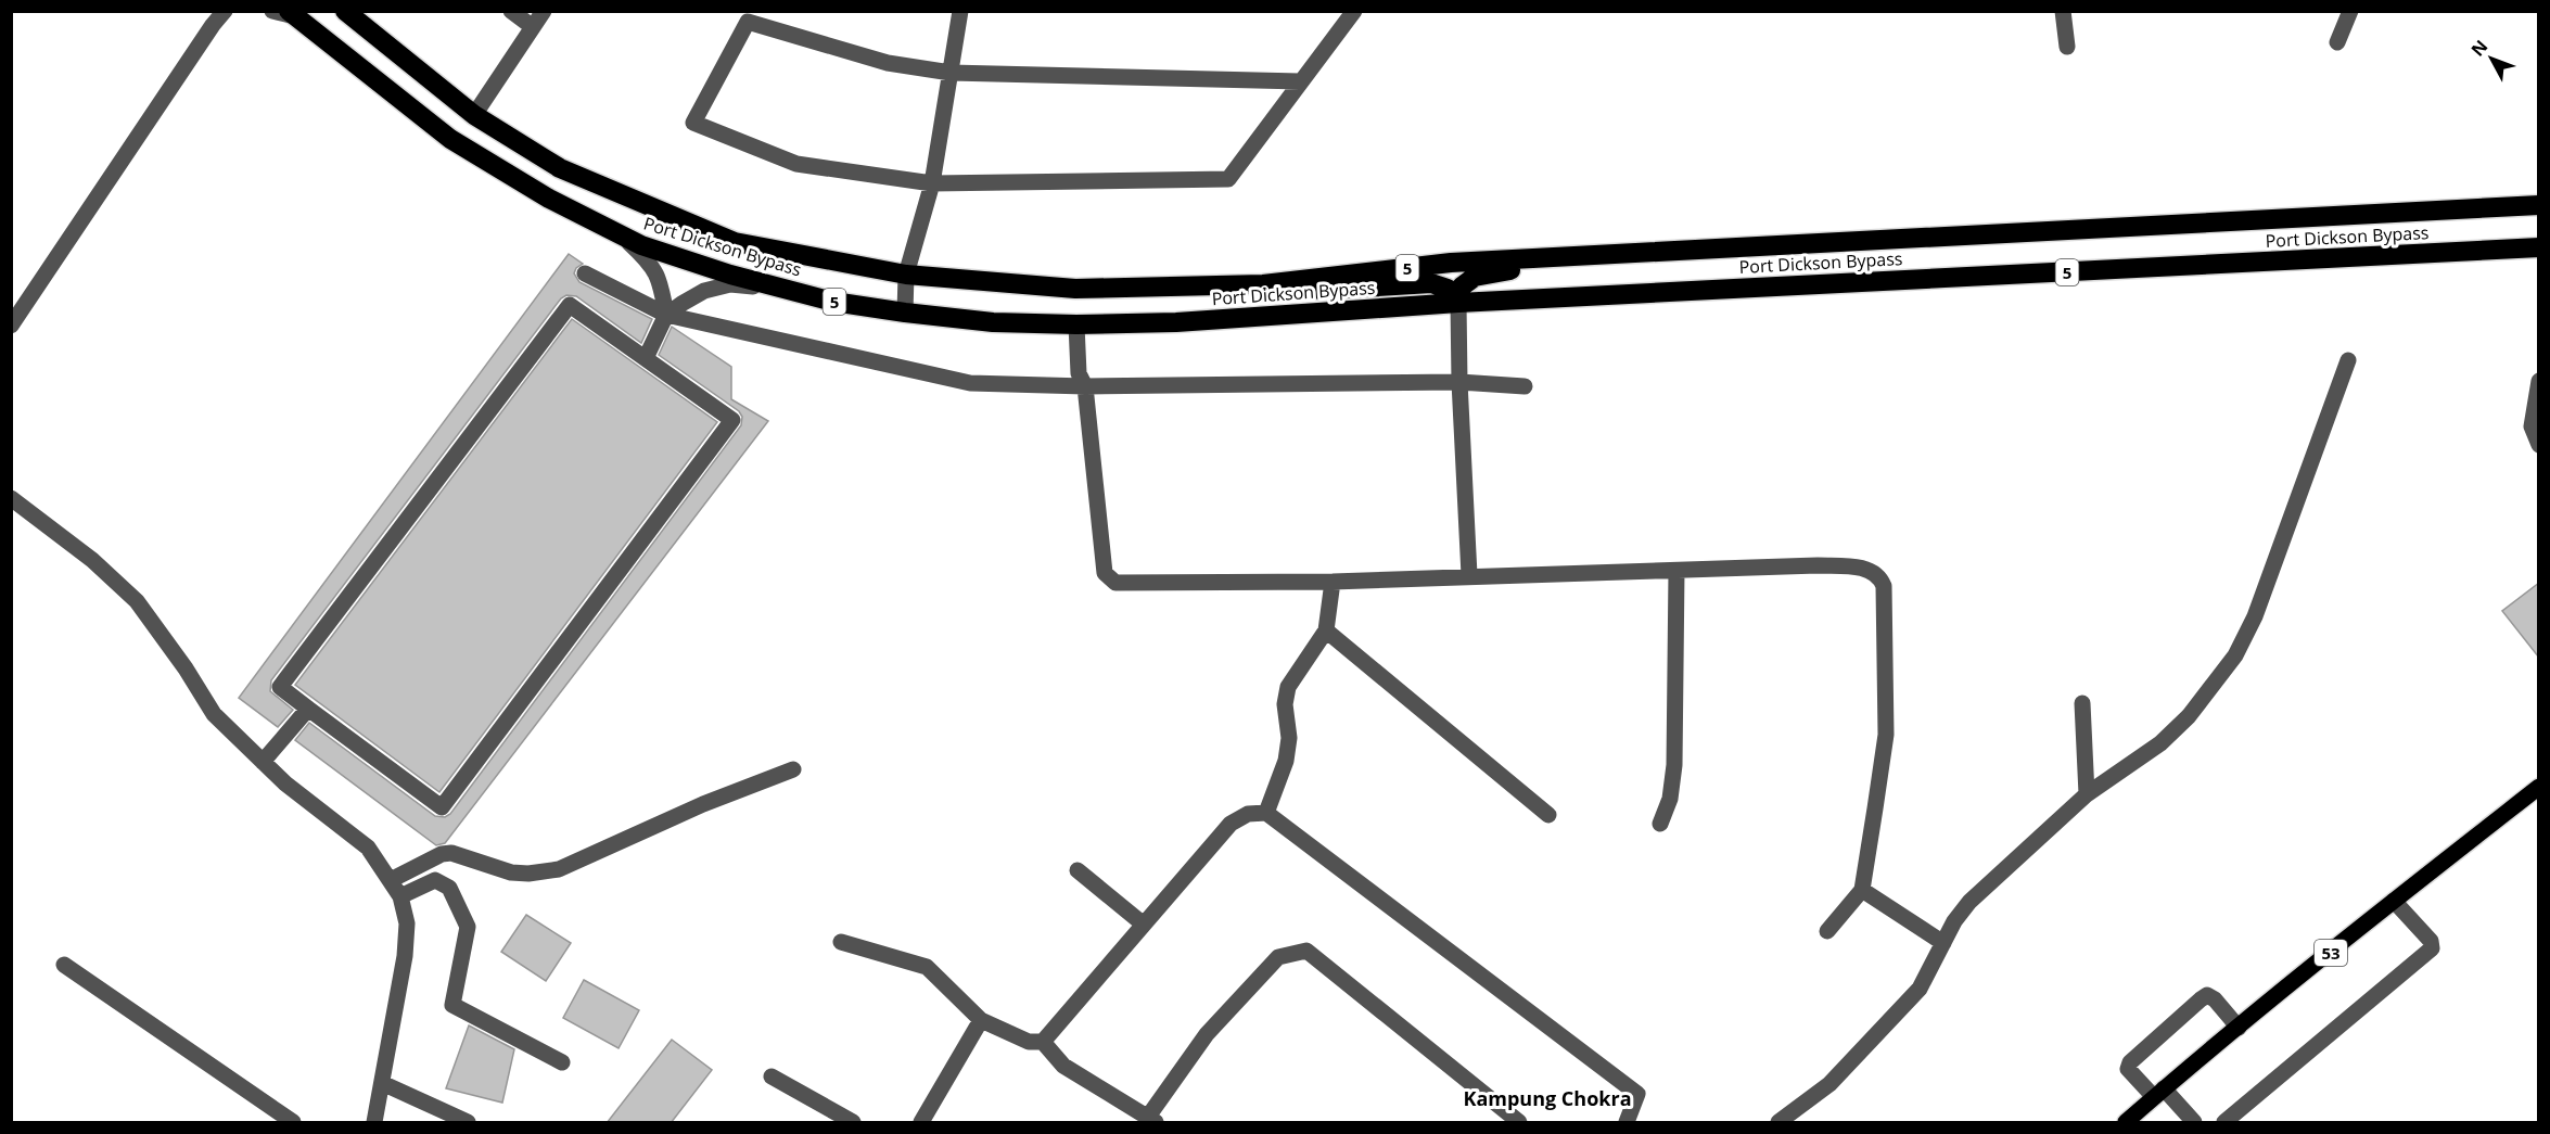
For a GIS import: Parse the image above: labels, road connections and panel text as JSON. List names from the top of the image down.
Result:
{
  "streets": {
    "highway": ["Port Dickson Bypass", "5"],
    "main road": ["53"]
  },
  "districts": ["Kampung Chokra"],
  "north": "top left"
}
